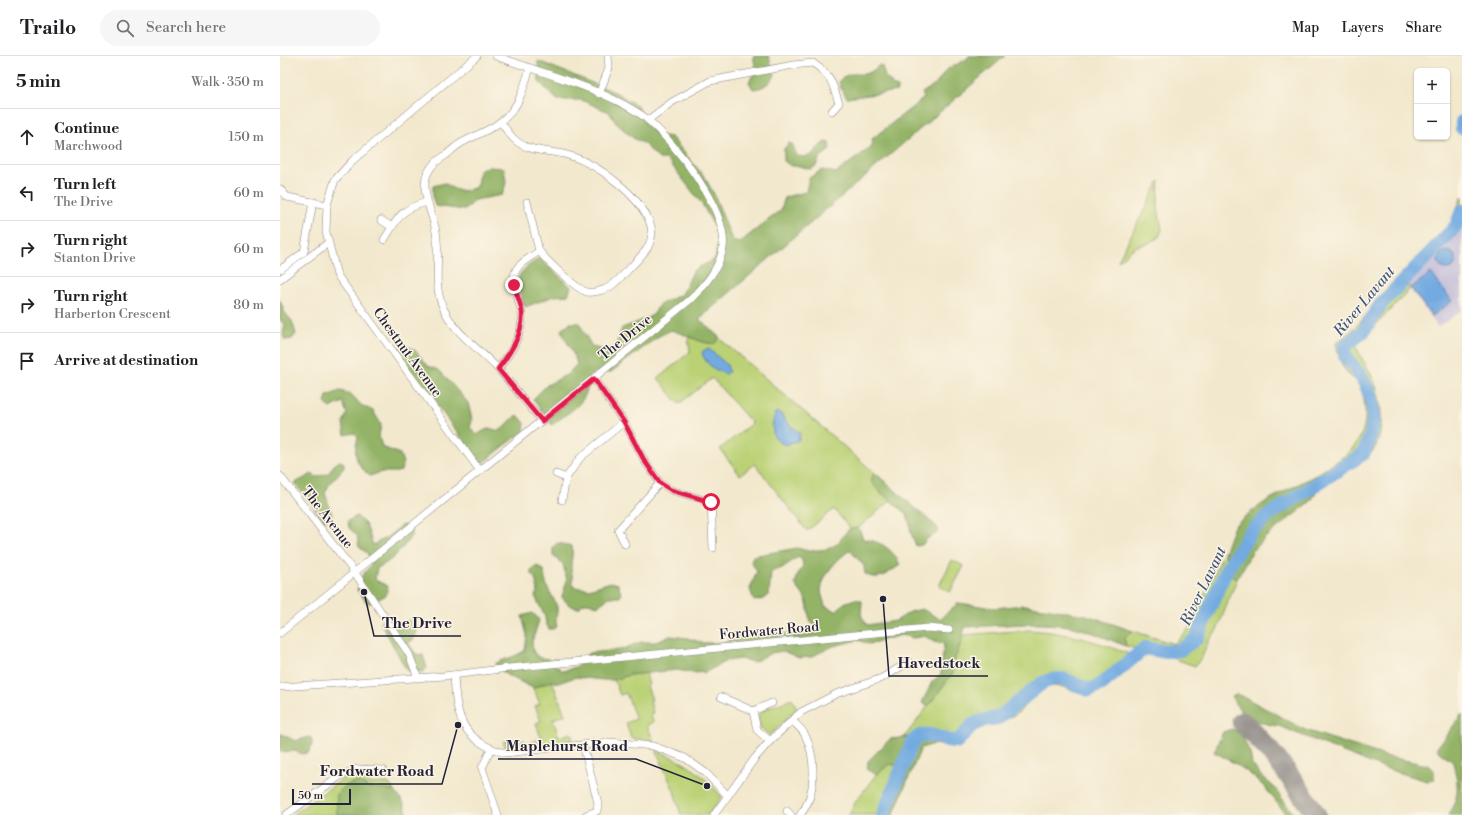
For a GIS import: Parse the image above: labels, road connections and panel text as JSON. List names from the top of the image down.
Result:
{
  "streets": {
    "street": [
      "The Drive",
      "Chestnut Avenue",
      "The Avenue",
      "Fordwater Road"
    ]
  },
  "crossings": [
    ["The Drive", "Chestnut Avenue"],
    ["The Drive", "The Avenue"],
    ["The Avenue", "Fordwater Road"]
  ],
  "water": ["River Lavant"],
  "places": [
    "The Drive",
    "Havedstock",
    "Fordwater Road",
    "Maplehurst Road"
  ],
  "scale_bar": "50 m",
  "page": {
    "header": "Trailo",
    "search": "Search here",
    "nav": ["Map", "Layers", "Share"],
    "heading": ["5 min", "Walk · 350 m"],
    "map_buttons": ["+", "−"],
    "list": [
      ["Continue", "Marchwood", "150 m"],
      ["Turn left", "The Drive", "60 m"],
      ["Turn right", "Stanton Drive", "60 m"],
      ["Turn right", "Harberton Crescent", "80 m"],
      "Arrive at destination"
    ],
    "scale": "50 m"
  }
}
